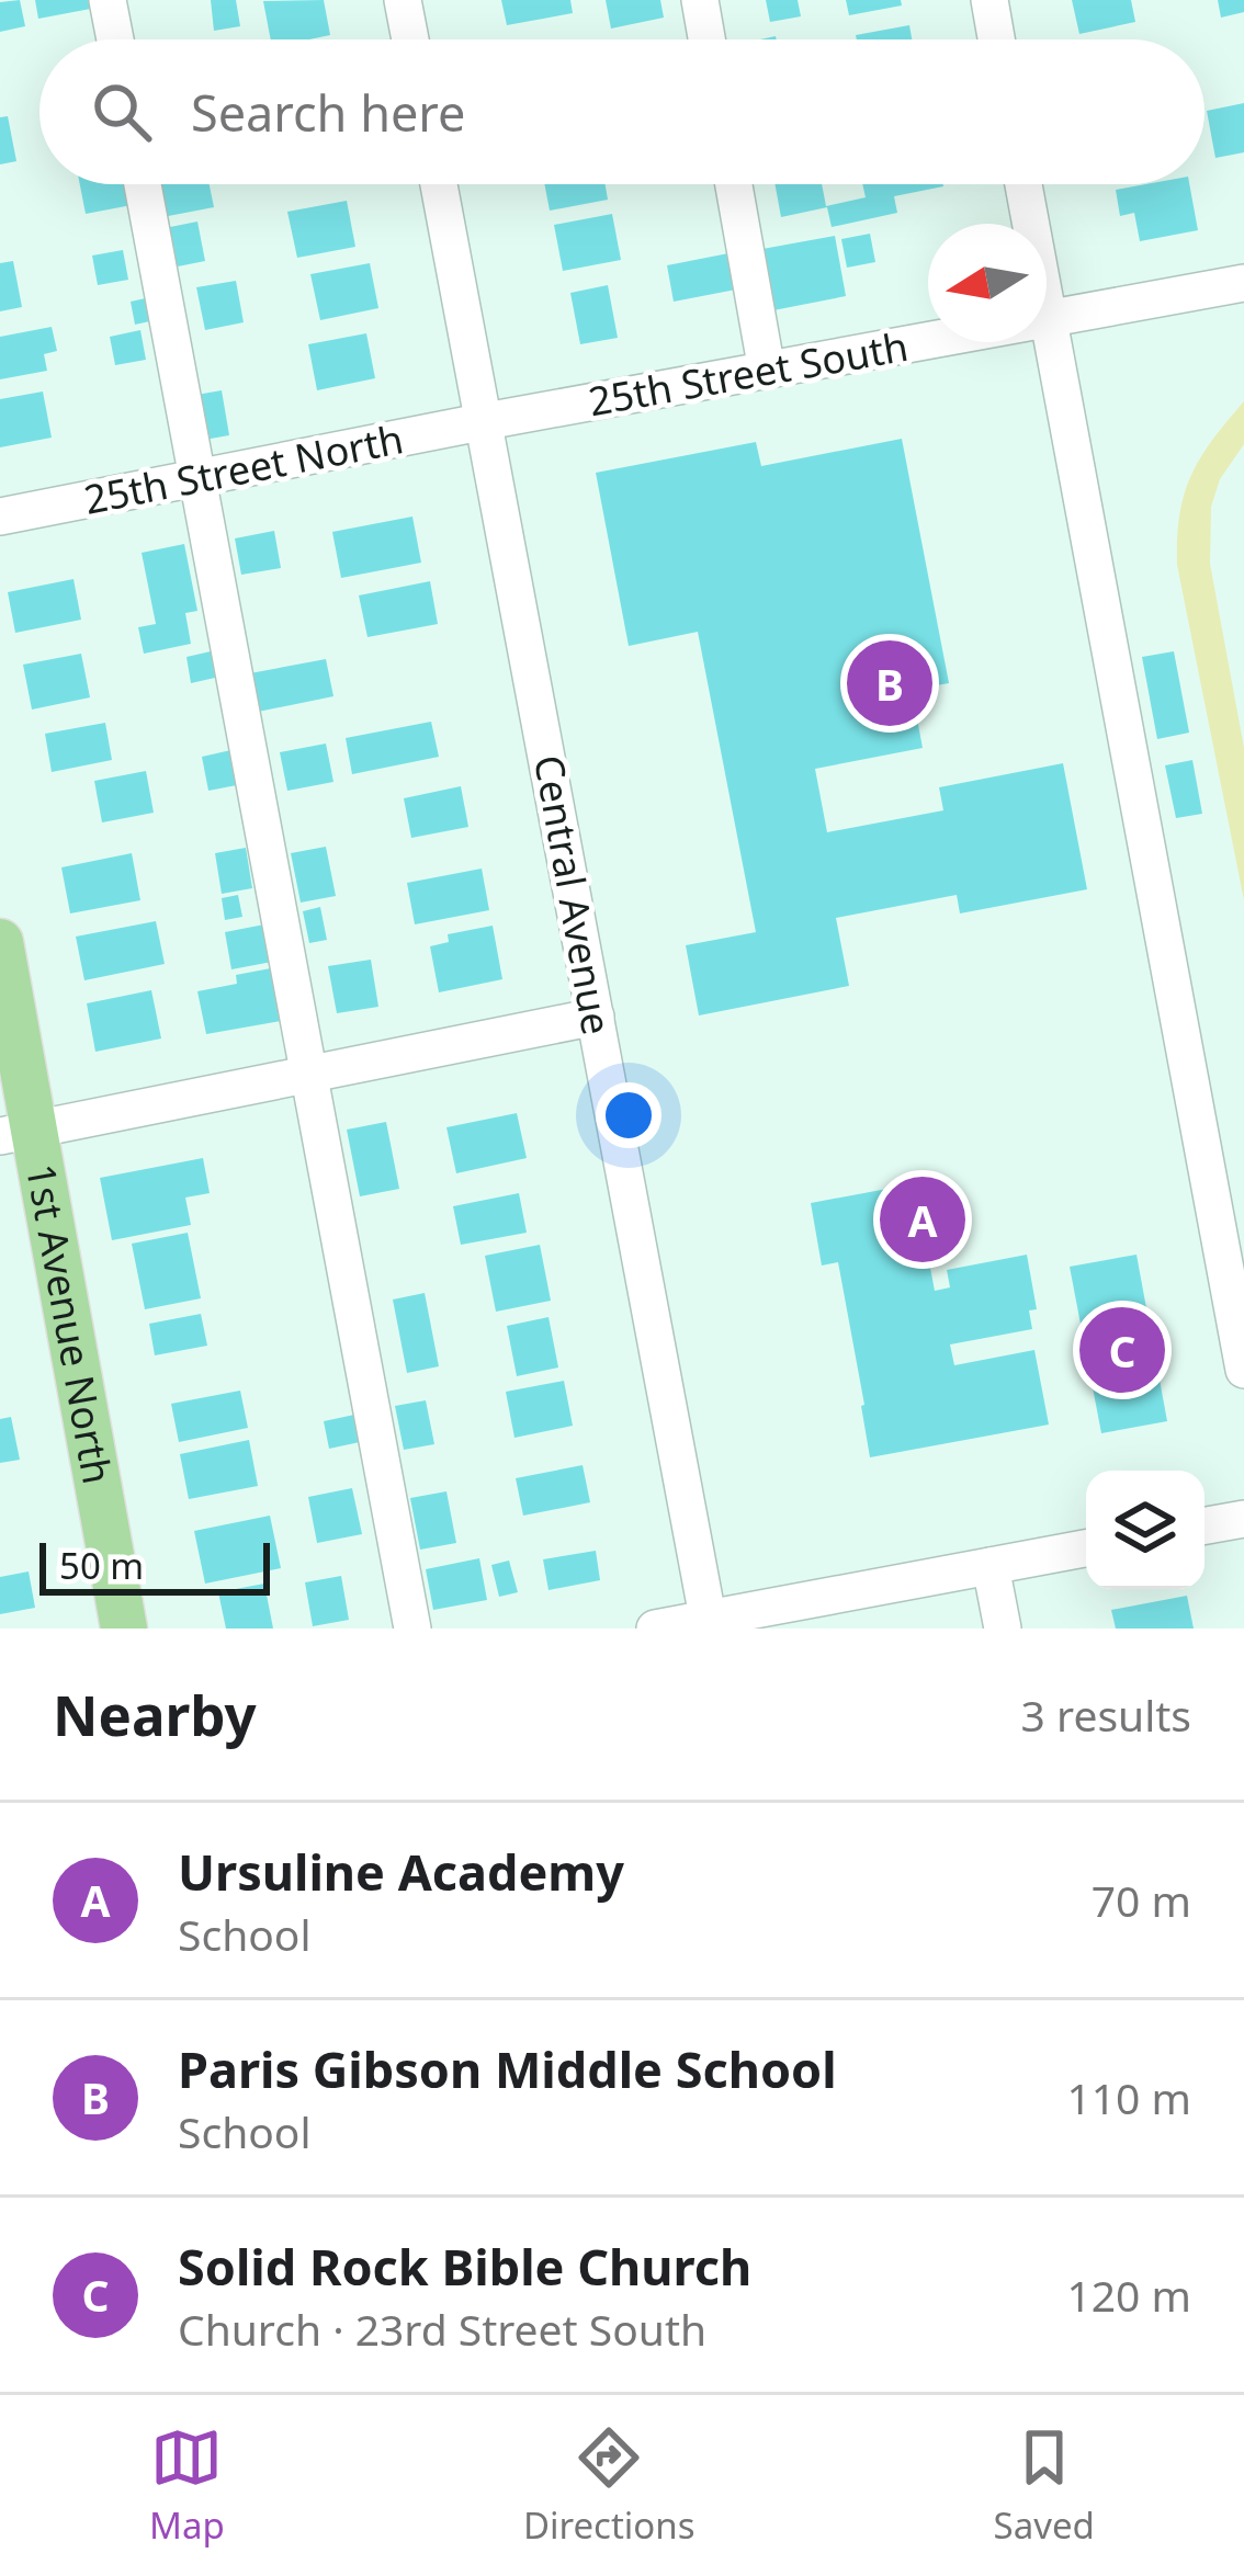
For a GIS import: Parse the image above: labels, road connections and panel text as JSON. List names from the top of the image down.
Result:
{
  "streets": {
    "main road": ["1st Avenue North"],
    "street": ["25th Street South", "25th Street North", "Central Avenue"]
  },
  "crossings": [
    ["25th Street South", "25th Street North"],
    ["25th Street South", "Central Avenue"],
    ["25th Street North", "Central Avenue"]
  ],
  "scale_bar": "50 m",
  "north": "left",
  "page": {
    "search": "Search here",
    "pins": ["B", "A", "C"],
    "scale": "50 m",
    "heading": ["Nearby", "3 results"],
    "list": [
      {
        "mark": "A",
        "name": "Ursuline Academy",
        "note": "School",
        "value": "70 m"
      },
      {
        "mark": "B",
        "name": "Paris Gibson Middle School",
        "note": "School",
        "value": "110 m"
      },
      {
        "mark": "C",
        "name": "Solid Rock Bible Church",
        "note": "Church · 23rd Street South",
        "value": "120 m"
      }
    ],
    "nav": ["Map", "Directions", "Saved"]
  }
}
